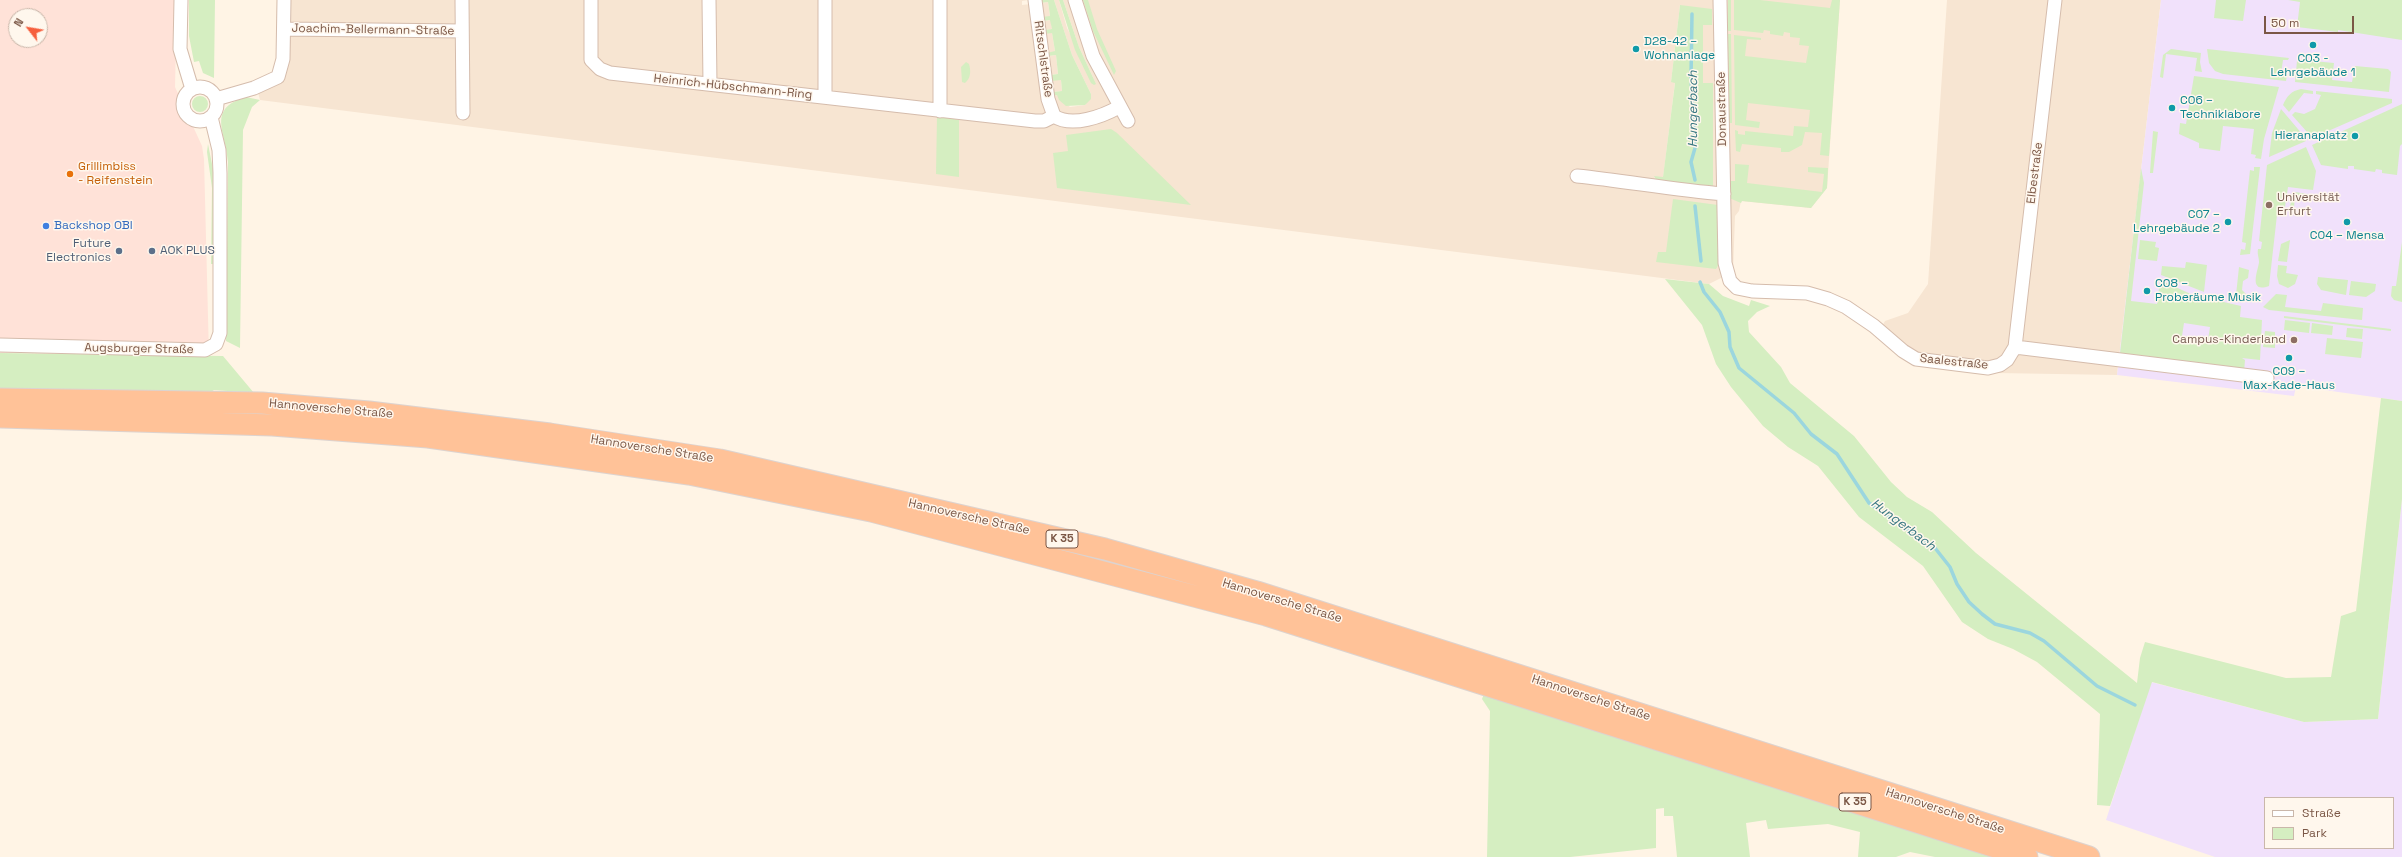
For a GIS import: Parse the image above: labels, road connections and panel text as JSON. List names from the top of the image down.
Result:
{
  "streets": {
    "highway": ["Hannoversche Straße", "K 35"],
    "street": [
      "Joachim-Bellermann-Straße",
      "Ritschlstraße",
      "Heinrich-Hübschmann-Ring",
      "Donaustraße",
      "Elbestraße",
      "Augsburger Straße",
      "Saalestraße"
    ]
  },
  "crossings": [
    ["Ritschlstraße", "Heinrich-Hübschmann-Ring"],
    ["Donaustraße", "Saalestraße"],
    ["Elbestraße", "Saalestraße"]
  ],
  "water": ["Hungerbach"],
  "places": [
    "C03 - Lehrgebäude 1",
    "D28-42 – Wohnanlage",
    "C06 – Techniklabore",
    "Hieranaplatz",
    "Grillimbiss - Reifenstein",
    "Universität Erfurt",
    "C07 – Lehrgebäude 2",
    "C04 – Mensa",
    "Backshop OBI",
    "Future Electronics",
    "AOK PLUS",
    "C08 – Proberäume Musik",
    "Campus-Kinderland",
    "C09 – Max-Kade-Haus"
  ],
  "legend": ["Straße", "Park"],
  "scale_bar": "50 m",
  "north": "top left"
}
